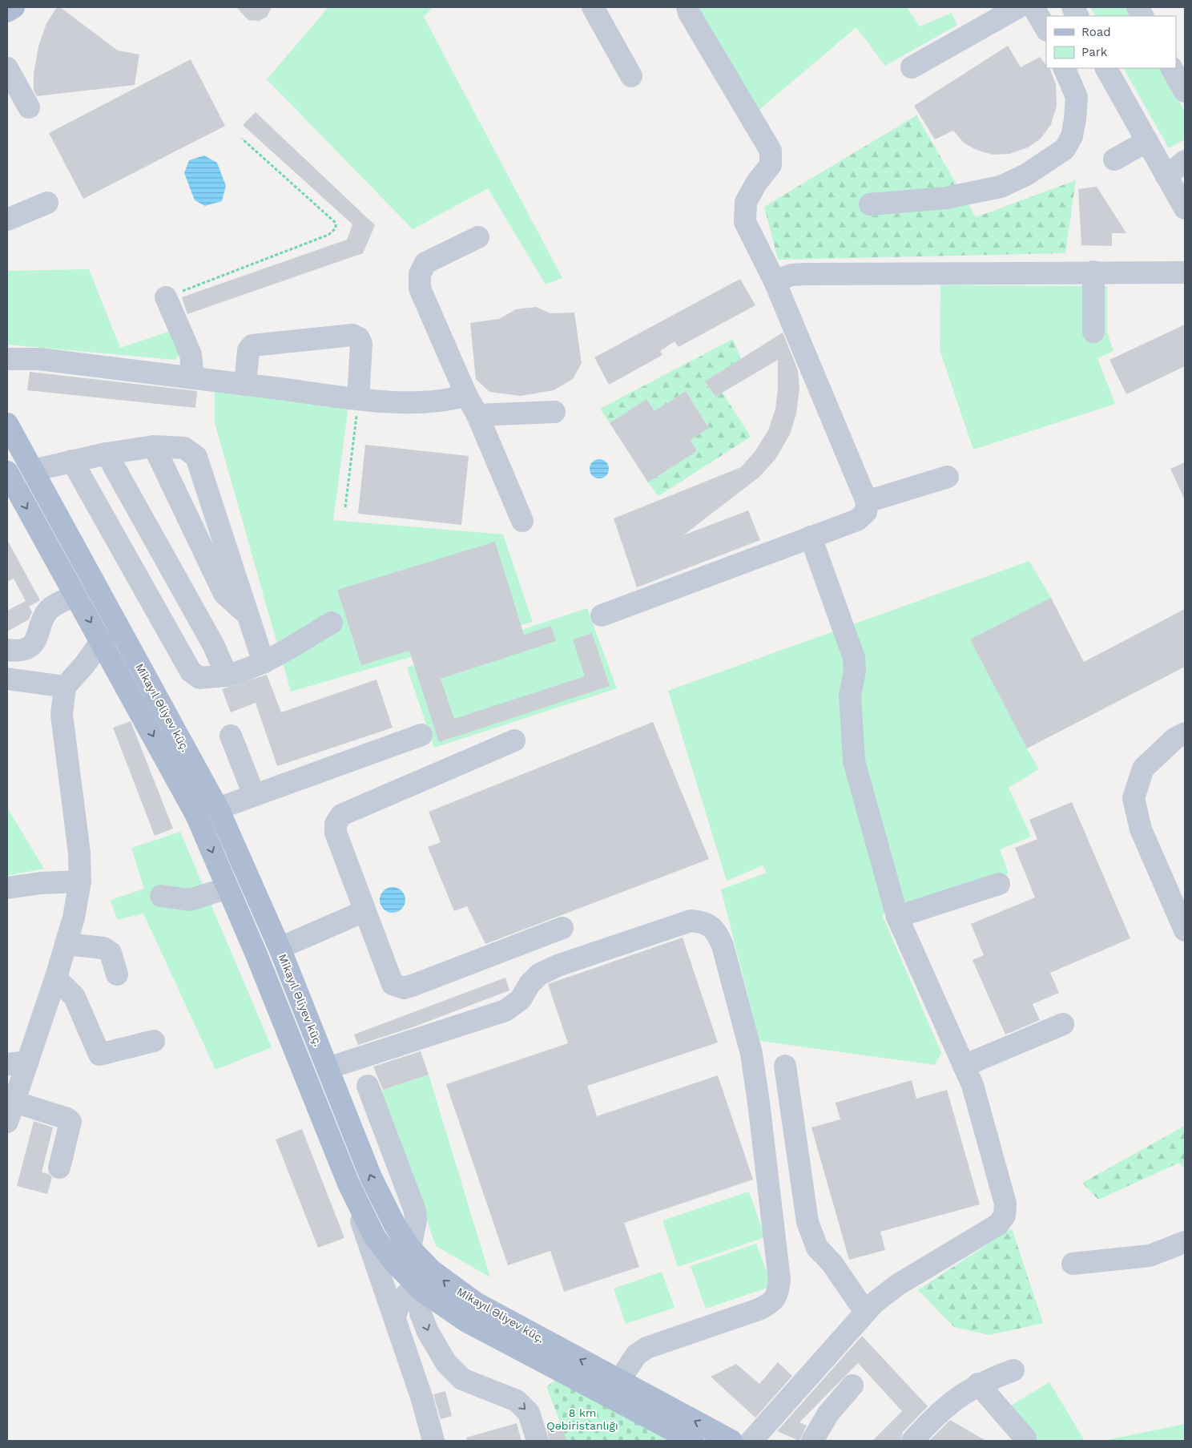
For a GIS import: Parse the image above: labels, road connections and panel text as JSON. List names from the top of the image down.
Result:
{
  "streets": {
    "main road": ["Mikayıl Əliyev küç."]
  },
  "parks": ["8 km Qəbiristanlığı"],
  "legend": ["Road", "Park"]
}
